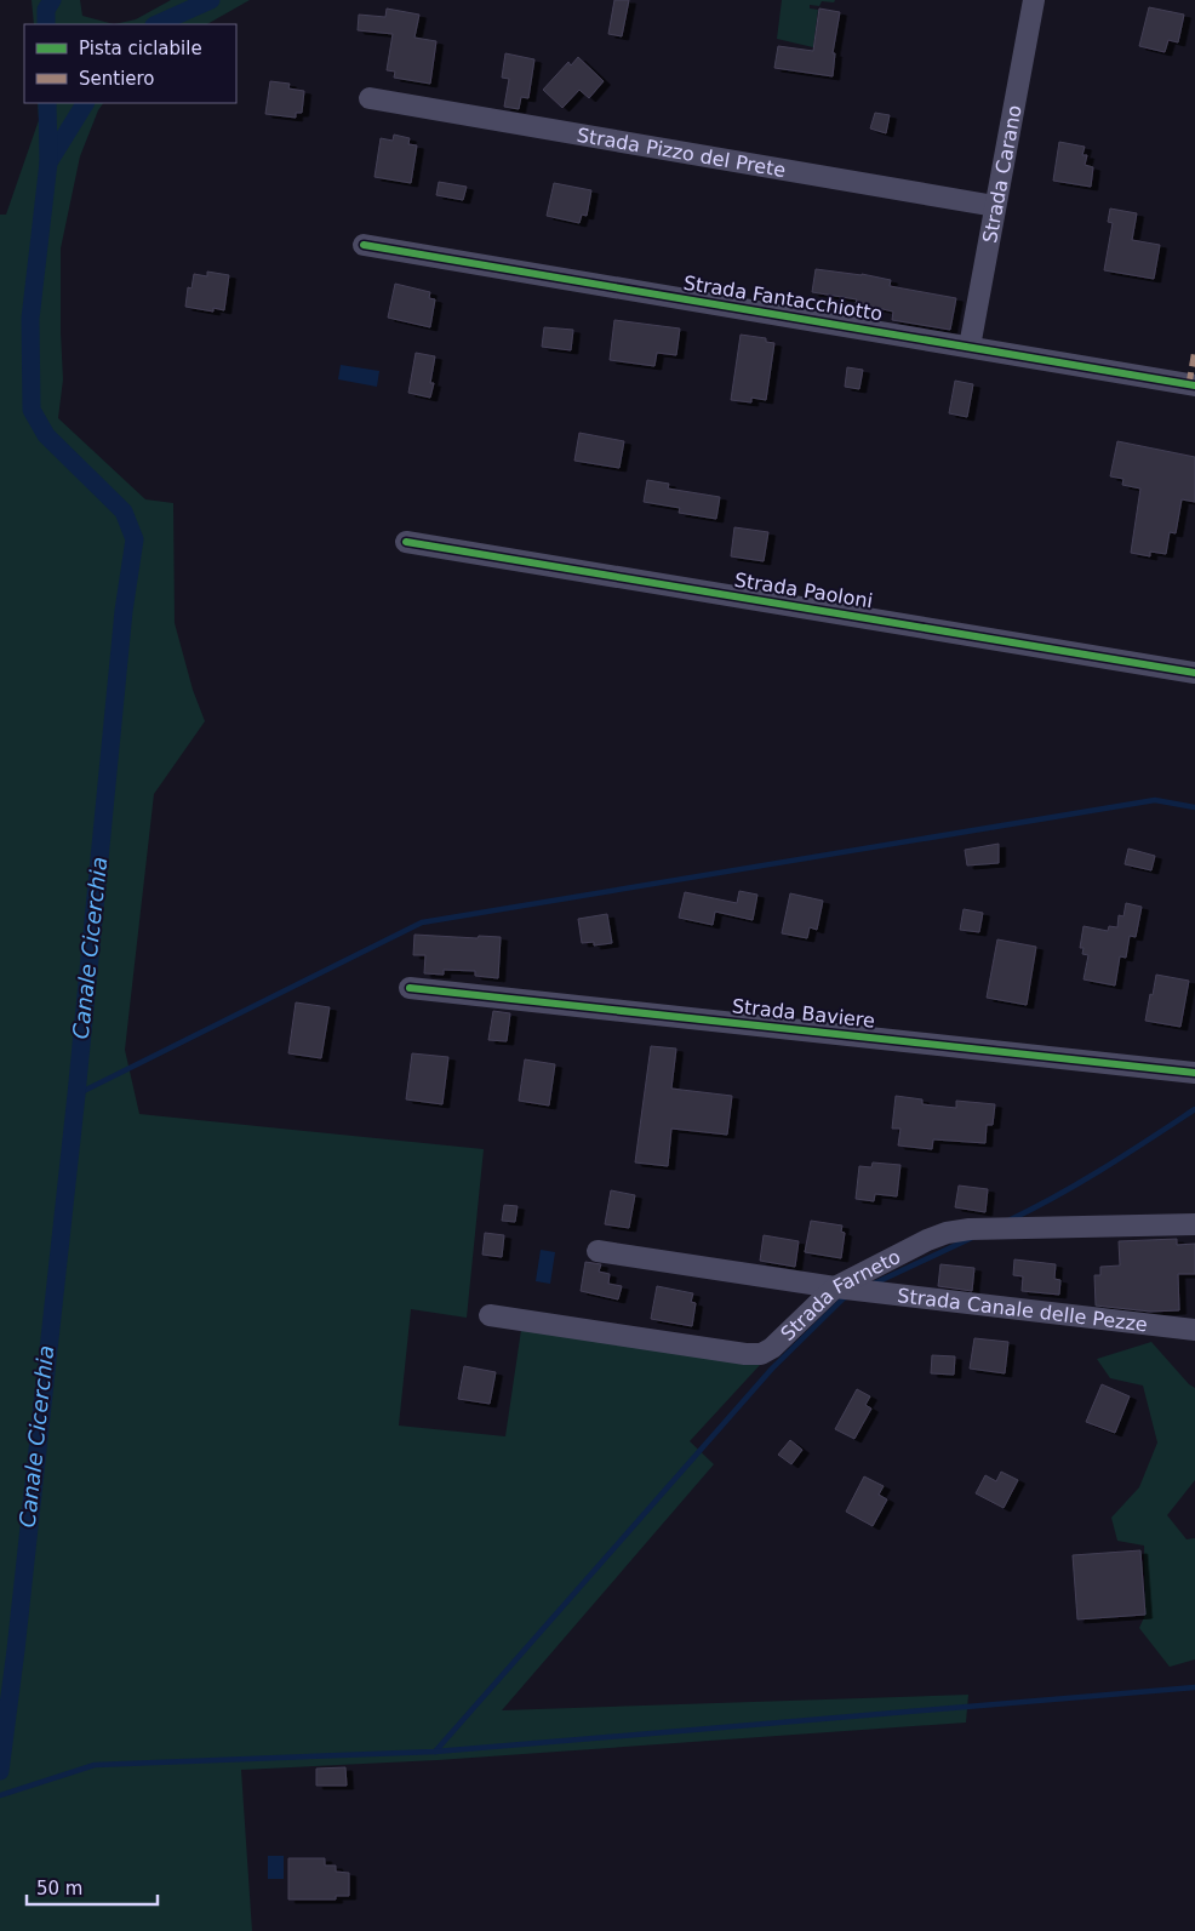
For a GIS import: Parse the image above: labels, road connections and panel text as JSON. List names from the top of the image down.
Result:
{
  "streets": {
    "street": [
      "Strada Pizzo del Prete",
      "Strada Carano",
      "Strada Fantacchiotto",
      "Strada Paoloni",
      "Strada Baviere",
      "Strada Farneto",
      "Strada Canale delle Pezze"
    ]
  },
  "crossings": [
    ["Strada Pizzo del Prete", "Strada Carano"],
    ["Strada Carano", "Strada Fantacchiotto"],
    ["Strada Farneto", "Strada Canale delle Pezze"]
  ],
  "water": ["Canale Cicerchia"],
  "legend": ["Pista ciclabile", "Sentiero"],
  "scale_bar": "50 m"
}
